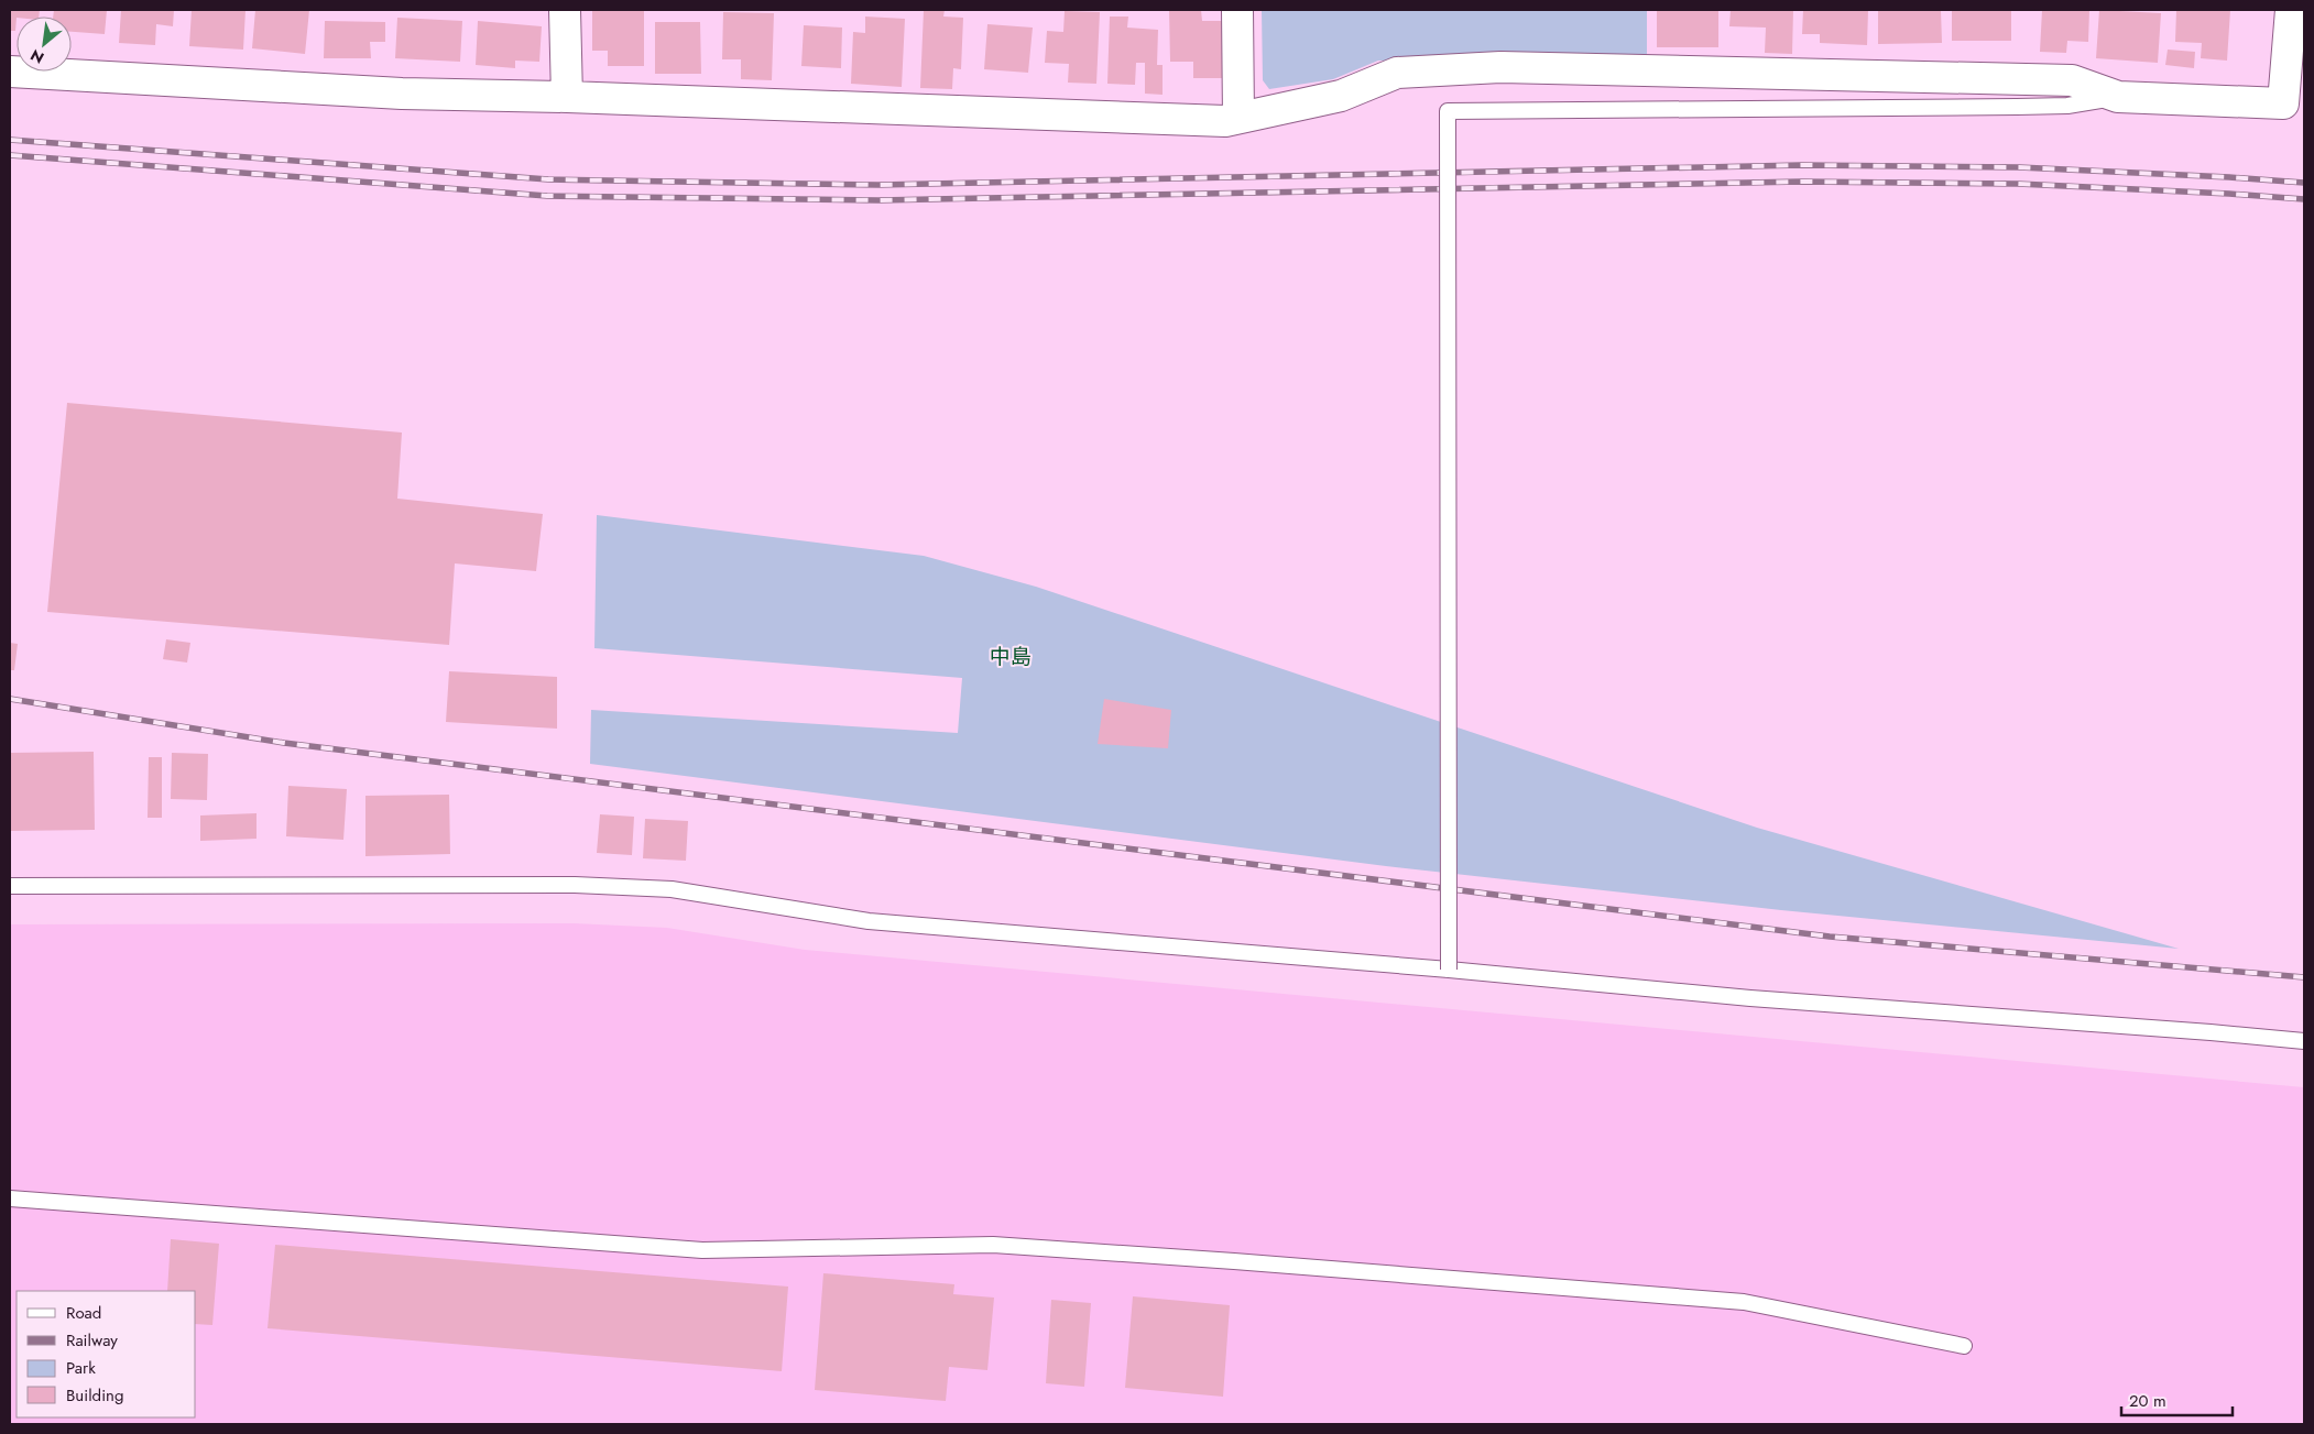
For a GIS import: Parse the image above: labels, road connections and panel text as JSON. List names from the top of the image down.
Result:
{
  "districts": ["中島"],
  "legend": [
    "Road",
    "Railway",
    "Park",
    "Building"
  ],
  "scale_bar": "20 m",
  "north": "bottom left"
}
